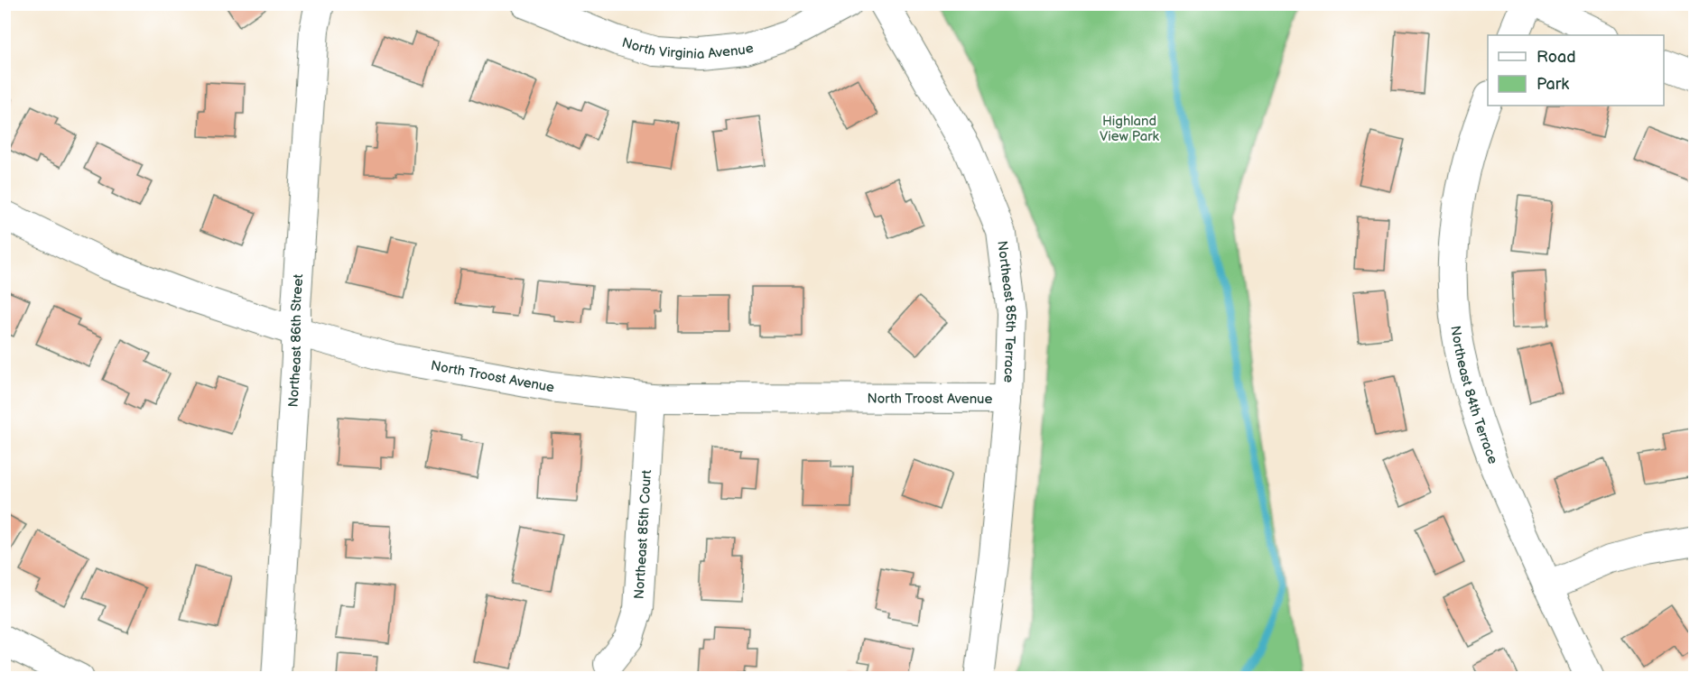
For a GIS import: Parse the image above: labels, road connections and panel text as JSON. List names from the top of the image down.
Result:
{
  "streets": {
    "street": [
      "North Virginia Avenue",
      "Northeast 85th Terrace",
      "Northeast 86th Street",
      "North Troost Avenue",
      "Northeast 84th Terrace",
      "Northeast 85th Court"
    ]
  },
  "crossings": [
    ["Northeast 85th Terrace", "North Troost Avenue"],
    ["Northeast 86th Street", "North Troost Avenue"],
    ["North Troost Avenue", "Northeast 85th Court"]
  ],
  "parks": ["Highland View Park"],
  "legend": ["Road", "Park"]
}
